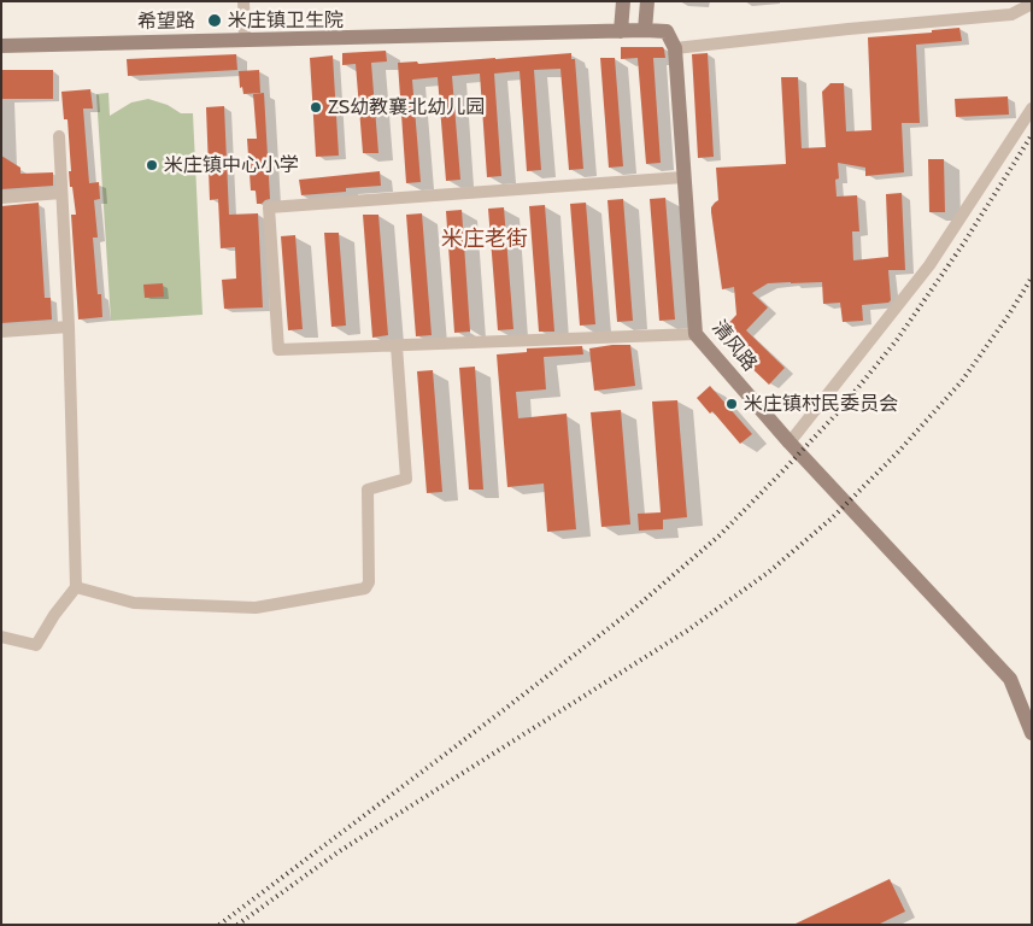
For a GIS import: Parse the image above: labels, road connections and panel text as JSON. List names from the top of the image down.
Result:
{
  "streets": {
    "main road": ["希望路", "清风路"]
  },
  "districts": ["米庄老街"],
  "places": [
    "米庄镇卫生院",
    "ZS幼教襄北幼儿园",
    "米庄镇中心小学",
    "米庄镇村民委员会"
  ]
}
